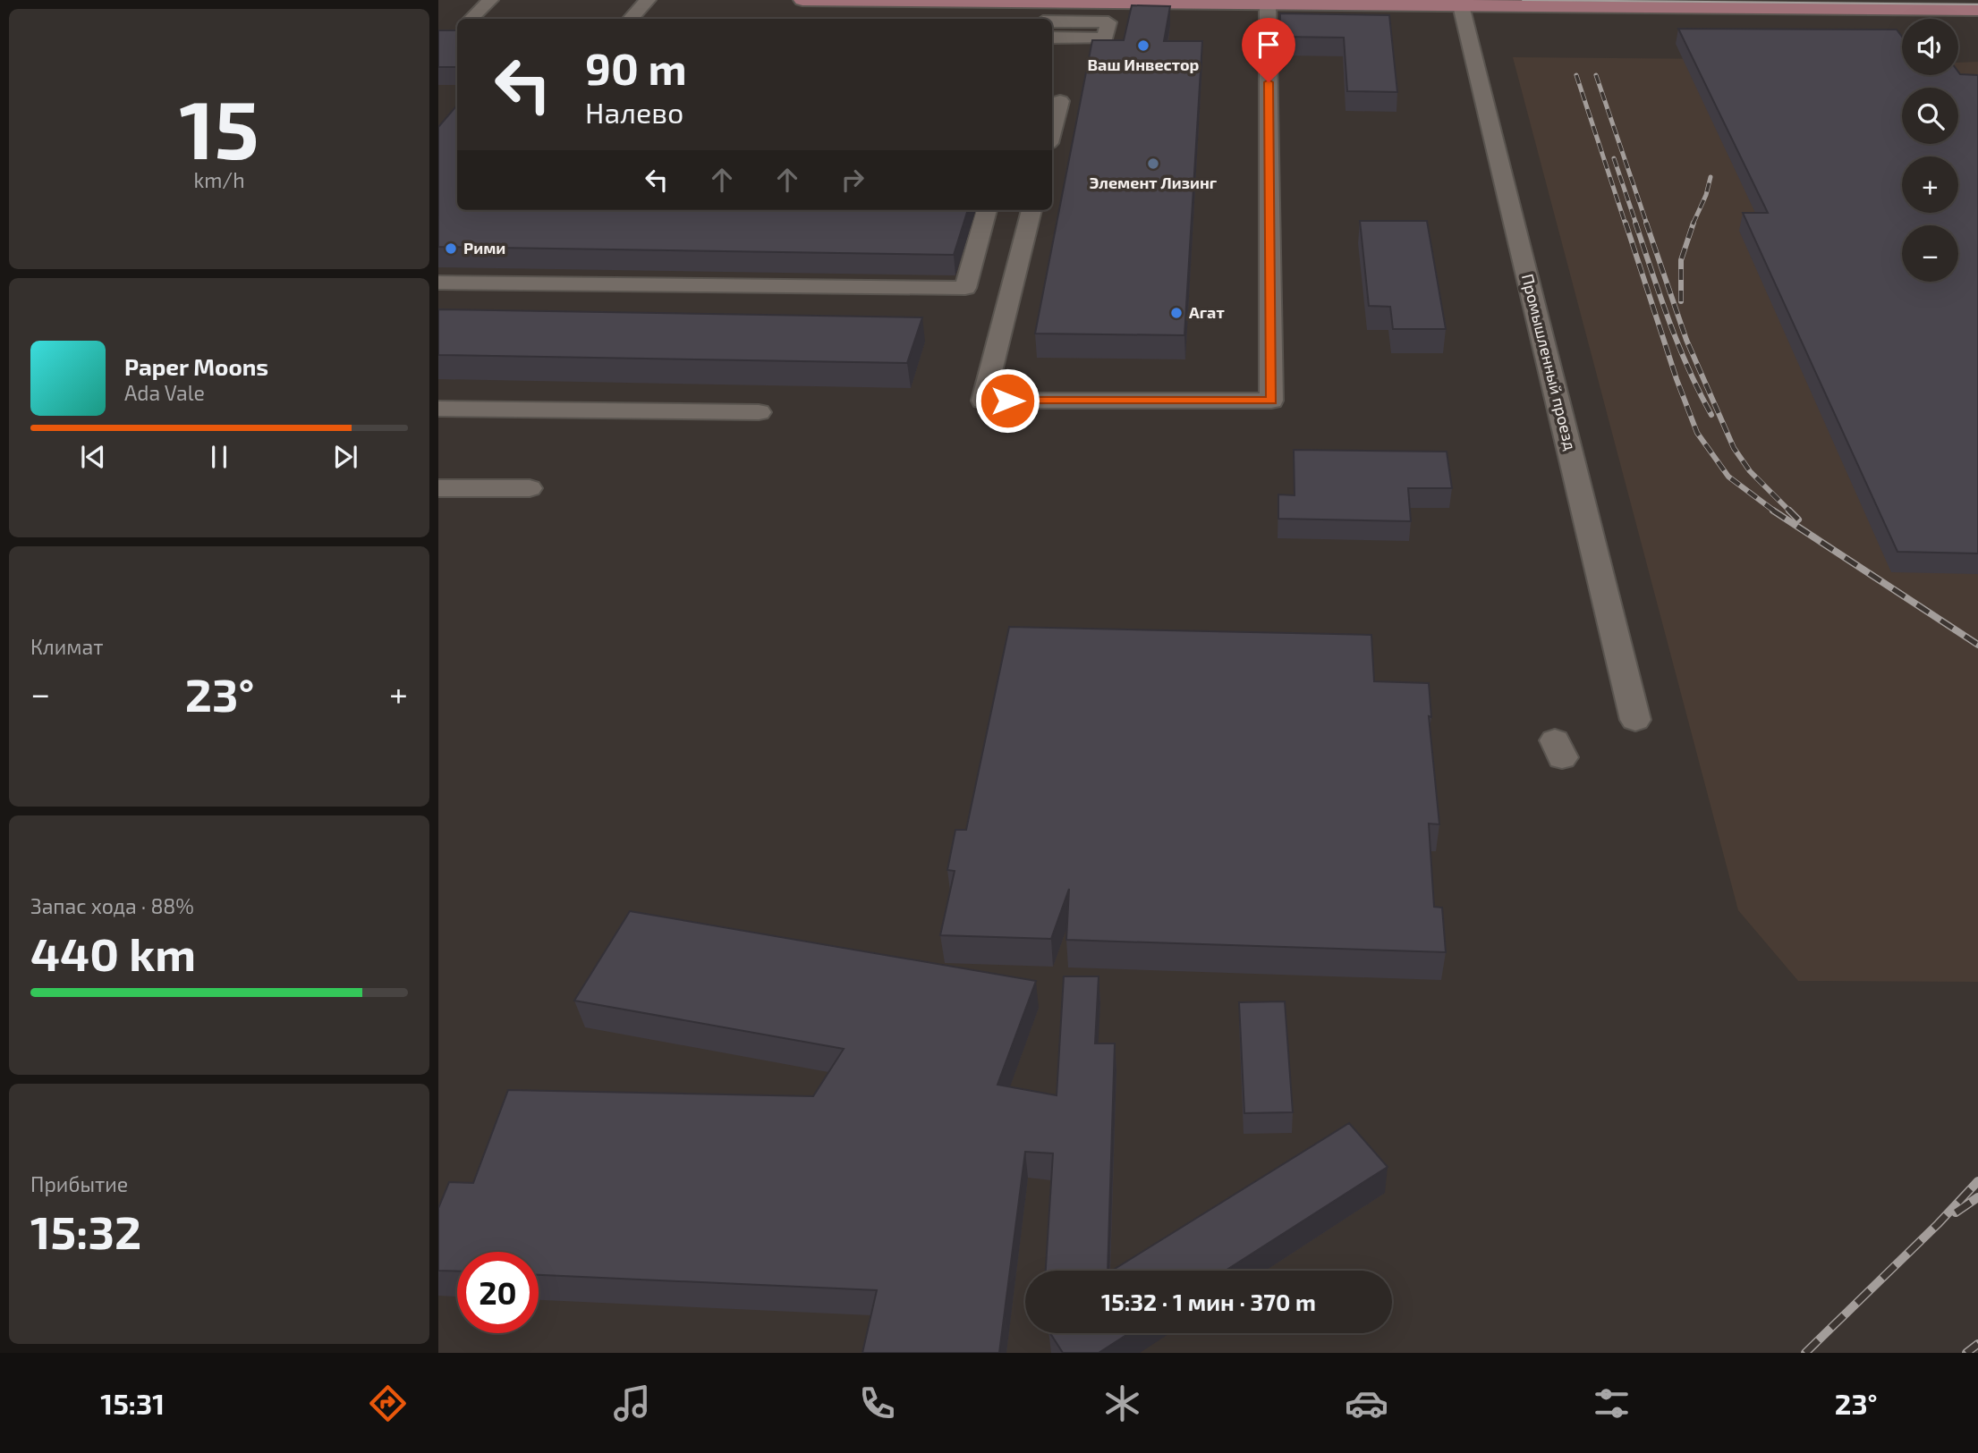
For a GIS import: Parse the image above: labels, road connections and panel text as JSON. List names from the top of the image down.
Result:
{
  "streets": {
    "lane": ["Промышленный проезд"]
  },
  "places": [
    "Ваш Инвестор",
    "Элемент Лизинг",
    "Рими",
    "Агат"
  ],
  "page": {
    "tile": [
      ["15", "km/h"],
      "Климат",
      ["Запас хода · 88%", "440 km"],
      ["Прибытие", "15:32"]
    ],
    "map_buttons": ["+", "−"],
    "turn": ["90 m", "Налево"],
    "song": ["Paper Moons", "Ada Vale"],
    "heat": ["−", "23°", "+"],
    "limit": "20",
    "trip": "15:32 · 1 мин · 370 m",
    "tabs": ["15:31", "23°"]
  }
}
